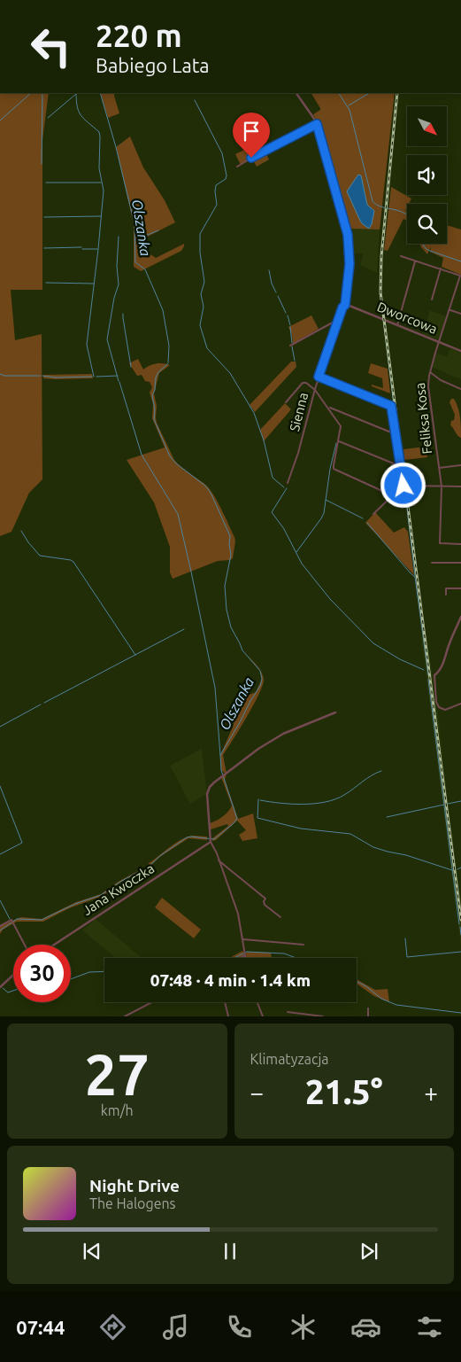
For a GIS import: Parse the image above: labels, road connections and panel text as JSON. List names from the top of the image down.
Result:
{
  "streets": {
    "street": [
      "Dworcowa",
      "Sienna",
      "Feliksa Kosa",
      "Jana Kwoczka"
    ]
  },
  "crossings": [
    ["Dworcowa", "Sienna"],
    ["Dworcowa", "Feliksa Kosa"]
  ],
  "water": ["Olszanka"],
  "north": "bottom right",
  "page": {
    "turn": ["220 m", "Babiego Lata"],
    "limit": "30",
    "trip": "07:48 · 4 min · 1.4 km",
    "tile": [
      ["27", "km/h"],
      "Klimatyzacja"
    ],
    "heat": ["−", "21.5°", "+"],
    "song": ["Night Drive", "The Halogens"],
    "tabs": "07:44"
  }
}
